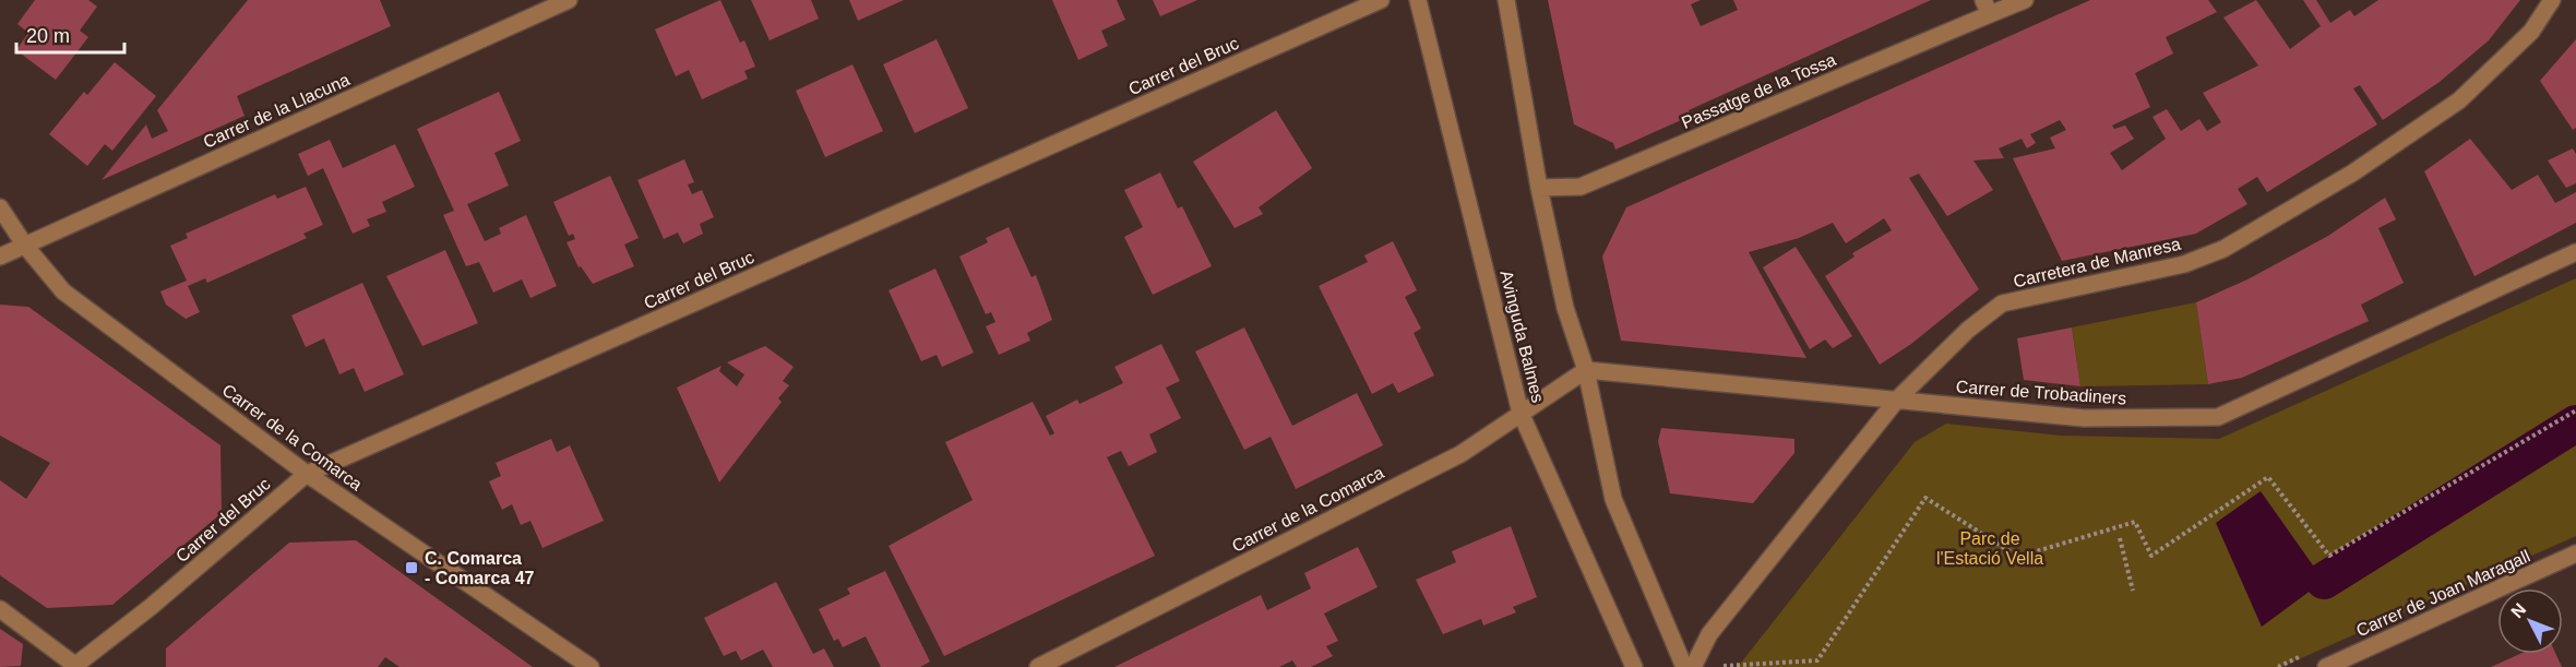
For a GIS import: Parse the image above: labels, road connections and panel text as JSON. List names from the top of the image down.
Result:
{
  "streets": {
    "street": [
      "Carrer del Bruc",
      "Passatge de la Tossa",
      "Carrer de la Llacuna",
      "Carretera de Manresa",
      "Avinguda Balmes",
      "Carrer de Trobadiners",
      "Carrer de la Comarca",
      "Carrer de Joan Maragall"
    ]
  },
  "crossings": [
    ["Carrer del Bruc", "Carrer de la Comarca"],
    ["Carrer de la Llacuna", "Carrer de la Comarca"],
    ["Carretera de Manresa", "Carrer de Trobadiners"],
    ["Avinguda Balmes", "Carrer de la Comarca"],
    ["Carrer de Trobadiners", "Carrer de la Comarca"]
  ],
  "parks": ["Parc de l'Estació Vella"],
  "places": {
    "transit": ["C. Comarca - Comarca 47"]
  },
  "scale_bar": "20 m",
  "north": "top left"
}
